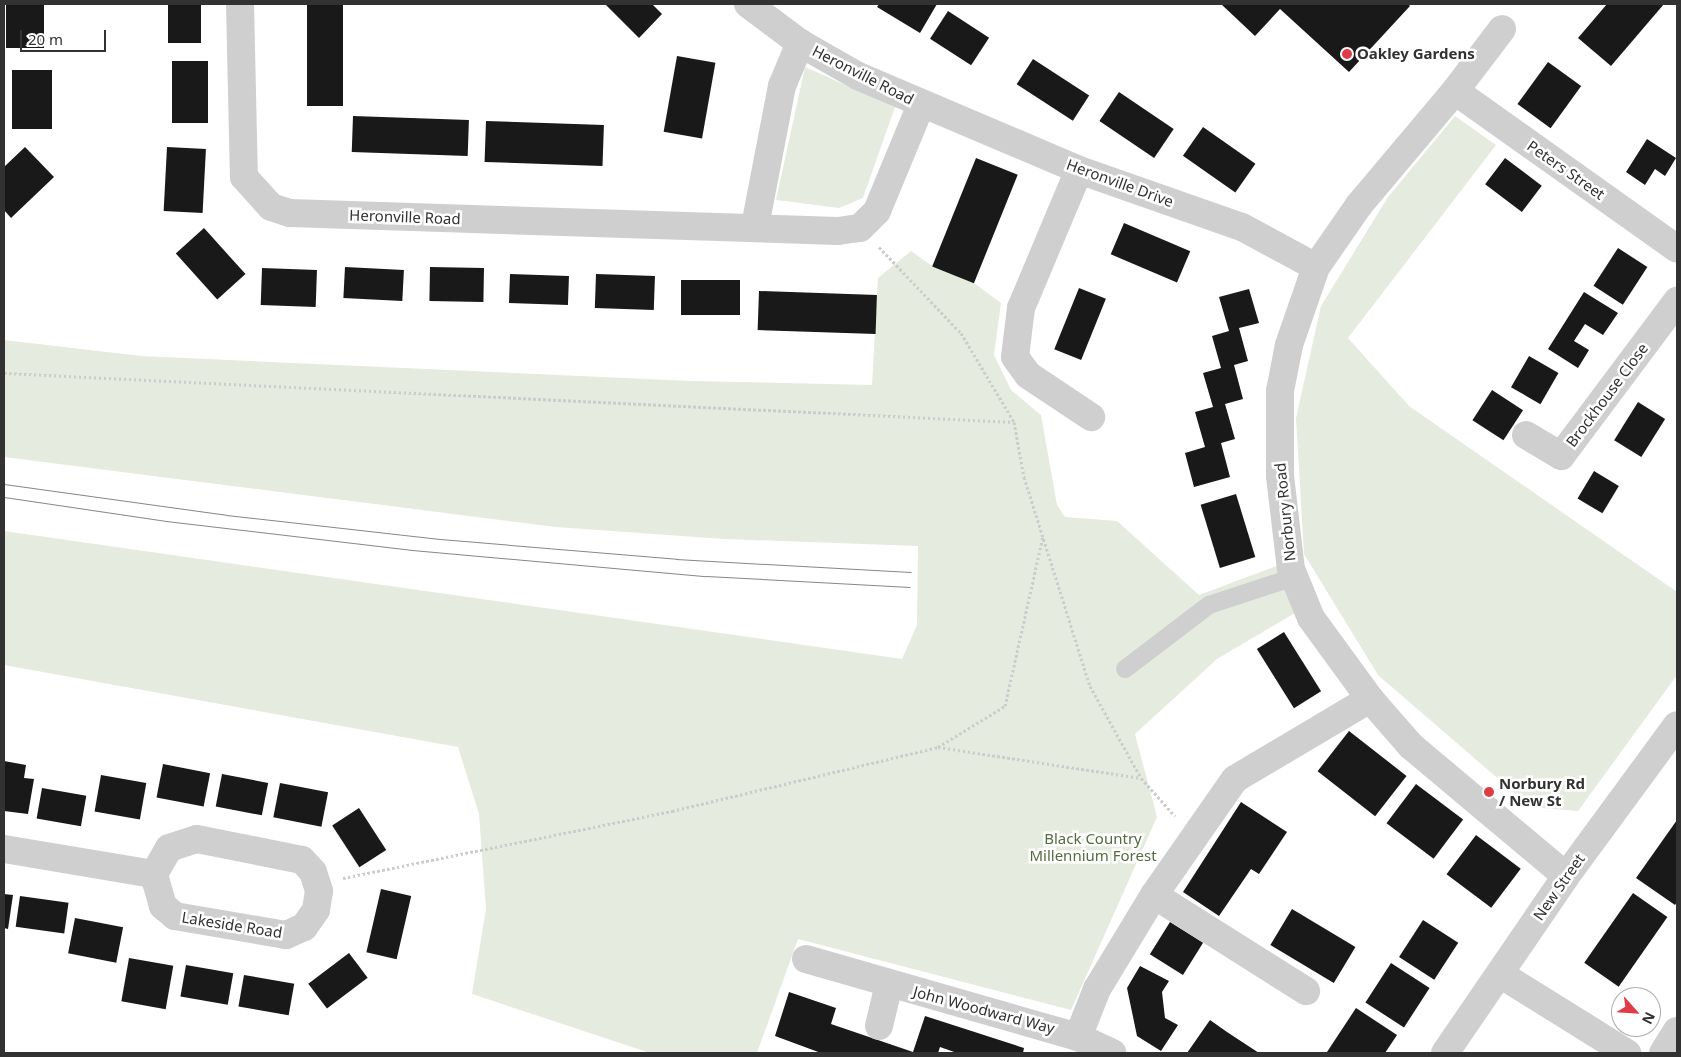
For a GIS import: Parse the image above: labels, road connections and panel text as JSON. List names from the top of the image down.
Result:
{
  "streets": {
    "street": [
      "Heronville Road",
      "Peters Street",
      "Heronville Drive",
      "Brockhouse Close",
      "Norbury Road",
      "New Street",
      "Lakeside Road",
      "John Woodward Way"
    ]
  },
  "crossings": [
    ["Heronville Road", "Heronville Drive"],
    ["Peters Street", "Norbury Road"],
    ["Heronville Drive", "Norbury Road"],
    ["Norbury Road", "New Street"]
  ],
  "parks": ["Black Country Millennium Forest"],
  "places": ["Oakley Gardens", "Norbury Rd / New St"],
  "scale_bar": "20 m",
  "north": "bottom right"
}
